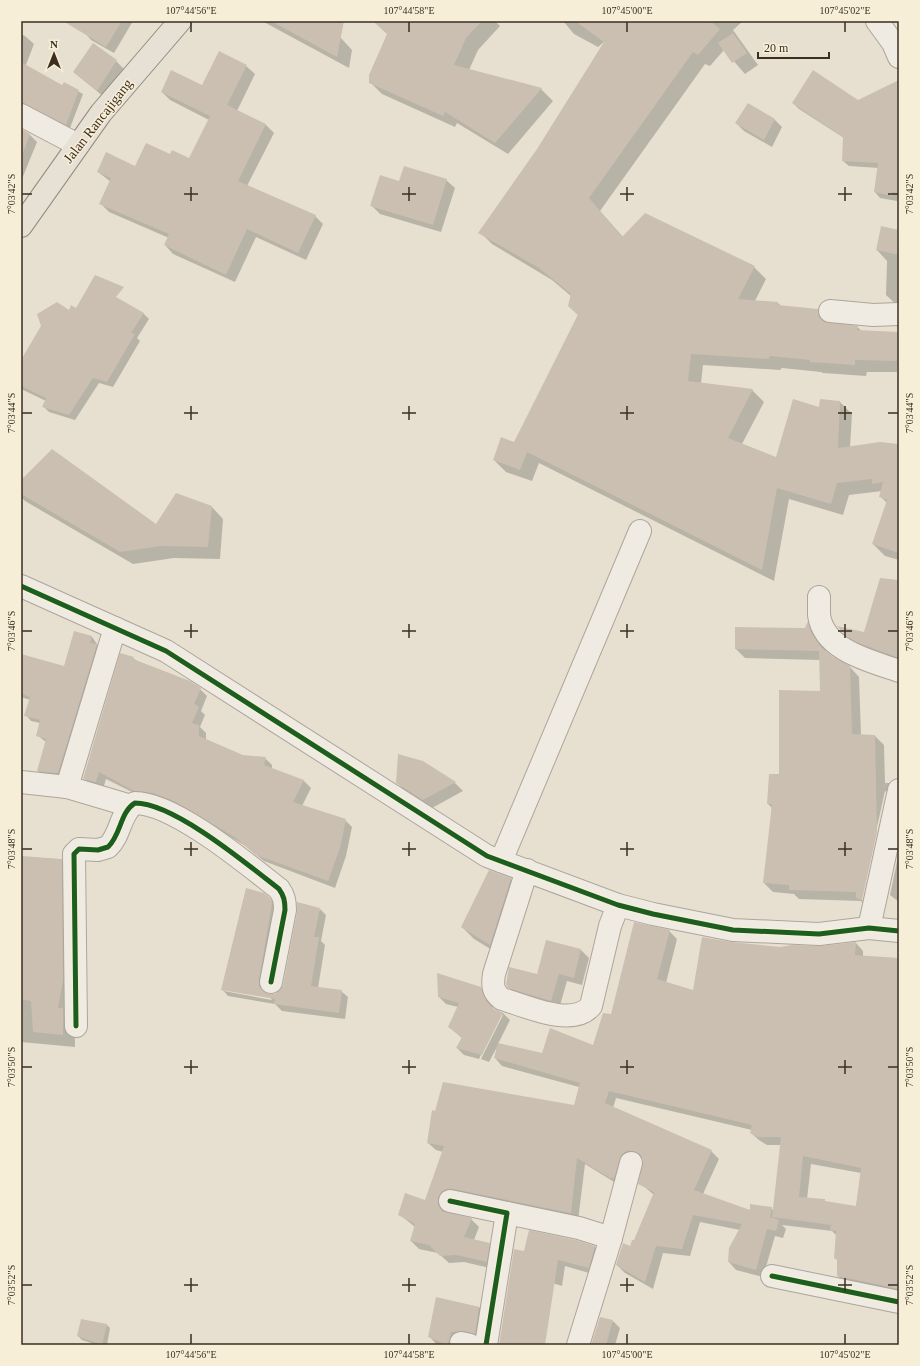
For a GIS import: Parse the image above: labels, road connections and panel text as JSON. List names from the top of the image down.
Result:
{
  "streets": {
    "main road": ["Jalan Rancajigang"]
  },
  "scale_bar": "20 m",
  "north": "top",
  "coordinates": [
    "107°44'56\"E",
    "107°44'58\"E",
    "107°45'00\"E",
    "107°45'02\"E",
    "7°03'42\"S",
    "7°03'44\"S",
    "7°03'46\"S",
    "7°03'48\"S",
    "7°03'50\"S",
    "7°03'52\"S"
  ]
}
